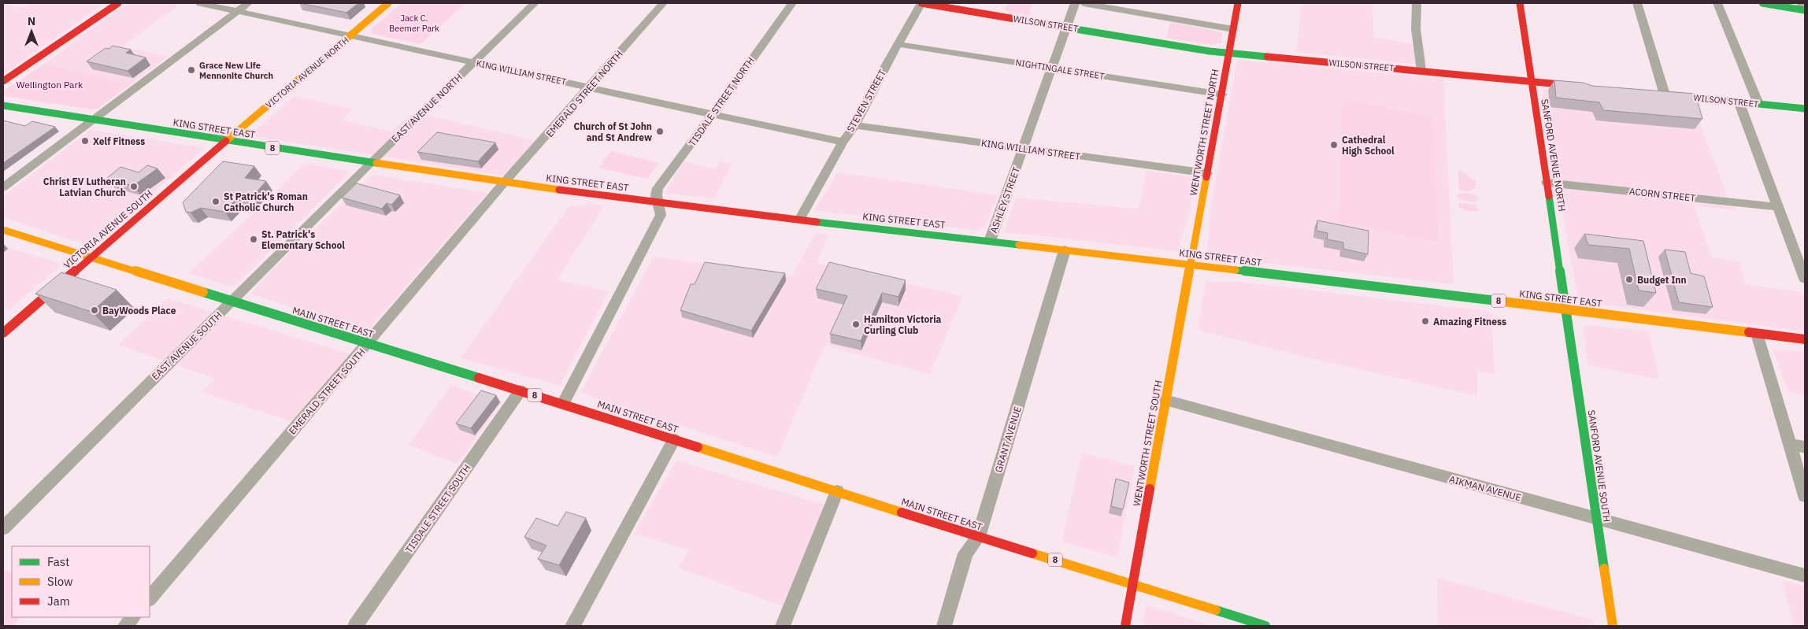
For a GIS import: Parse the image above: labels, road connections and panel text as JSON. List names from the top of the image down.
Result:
{
  "streets": {
    "main road": [
      "WILSON STREET",
      "VICTORIA AVENUE NORTH",
      "KING STREET EAST",
      "WENTWORTH STREET NORTH",
      "8",
      "SANFORD AVENUE NORTH",
      "VICTORIA AVENUE SOUTH",
      "MAIN STREET EAST",
      "WENTWORTH STREET SOUTH",
      "SANFORD AVENUE SOUTH"
    ],
    "street": [
      "NIGHTINGALE STREET",
      "KING WILLIAM STREET",
      "EMERALD STREET NORTH",
      "STEVEN STREET",
      "TISDALE STREET NORTH",
      "EAST AVENUE NORTH",
      "ACORN STREET",
      "ASHLEY STREET",
      "EAST AVENUE SOUTH",
      "EMERALD STREET SOUTH",
      "GRANT AVENUE",
      "AIKMAN AVENUE",
      "TISDALE STREET SOUTH"
    ]
  },
  "crossings": [
    ["WILSON STREET", "STEVEN STREET"],
    ["WILSON STREET", "WENTWORTH STREET NORTH"],
    ["WILSON STREET", "SANFORD AVENUE NORTH"],
    ["WILSON STREET", "ASHLEY STREET"],
    ["NIGHTINGALE STREET", "STEVEN STREET"],
    ["NIGHTINGALE STREET", "WENTWORTH STREET NORTH"],
    ["NIGHTINGALE STREET", "ASHLEY STREET"],
    ["VICTORIA AVENUE NORTH", "KING WILLIAM STREET"],
    ["VICTORIA AVENUE NORTH", "KING STREET EAST"],
    ["VICTORIA AVENUE NORTH", "VICTORIA AVENUE SOUTH"],
    ["KING WILLIAM STREET", "EMERALD STREET NORTH"],
    ["KING WILLIAM STREET", "STEVEN STREET"],
    ["KING WILLIAM STREET", "TISDALE STREET NORTH"],
    ["KING WILLIAM STREET", "EAST AVENUE NORTH"],
    ["KING WILLIAM STREET", "WENTWORTH STREET NORTH"],
    ["KING WILLIAM STREET", "ASHLEY STREET"],
    ["EMERALD STREET NORTH", "KING STREET EAST"],
    ["EMERALD STREET NORTH", "EMERALD STREET SOUTH"],
    ["STEVEN STREET", "KING STREET EAST"],
    ["TISDALE STREET NORTH", "KING STREET EAST"],
    ["EAST AVENUE NORTH", "KING STREET EAST"],
    ["EAST AVENUE NORTH", "EAST AVENUE SOUTH"],
    ["KING STREET EAST", "WENTWORTH STREET NORTH"],
    ["KING STREET EAST", "SANFORD AVENUE NORTH"],
    ["KING STREET EAST", "ASHLEY STREET"],
    ["KING STREET EAST", "VICTORIA AVENUE SOUTH"],
    ["KING STREET EAST", "EAST AVENUE SOUTH"],
    ["KING STREET EAST", "EMERALD STREET SOUTH"],
    ["KING STREET EAST", "GRANT AVENUE"],
    ["KING STREET EAST", "WENTWORTH STREET SOUTH"],
    ["KING STREET EAST", "SANFORD AVENUE SOUTH"],
    ["WENTWORTH STREET NORTH", "WENTWORTH STREET SOUTH"],
    ["SANFORD AVENUE NORTH", "ACORN STREET"],
    ["SANFORD AVENUE NORTH", "SANFORD AVENUE SOUTH"],
    ["VICTORIA AVENUE SOUTH", "MAIN STREET EAST"],
    ["MAIN STREET EAST", "EAST AVENUE SOUTH"],
    ["MAIN STREET EAST", "EMERALD STREET SOUTH"],
    ["MAIN STREET EAST", "GRANT AVENUE"],
    ["MAIN STREET EAST", "WENTWORTH STREET SOUTH"],
    ["MAIN STREET EAST", "TISDALE STREET SOUTH"],
    ["WENTWORTH STREET SOUTH", "AIKMAN AVENUE"],
    ["SANFORD AVENUE SOUTH", "AIKMAN AVENUE"]
  ],
  "parks": ["Jack C. Beemer Park", "Wellington Park"],
  "places": [
    "Grace New Life Mennonite Church",
    "Church of St John and St Andrew",
    "Xelf Fitness",
    "Cathedral High School",
    "Christ EV Lutheran Latvian Church",
    "St Patrick's Roman Catholic Church",
    "St. Patrick's Elementary School",
    "Budget Inn",
    "BayWoods Place",
    "Amazing Fitness",
    "Hamilton Victoria Curling Club"
  ],
  "legend": ["Fast", "Slow", "Jam"],
  "north": "top"
}
